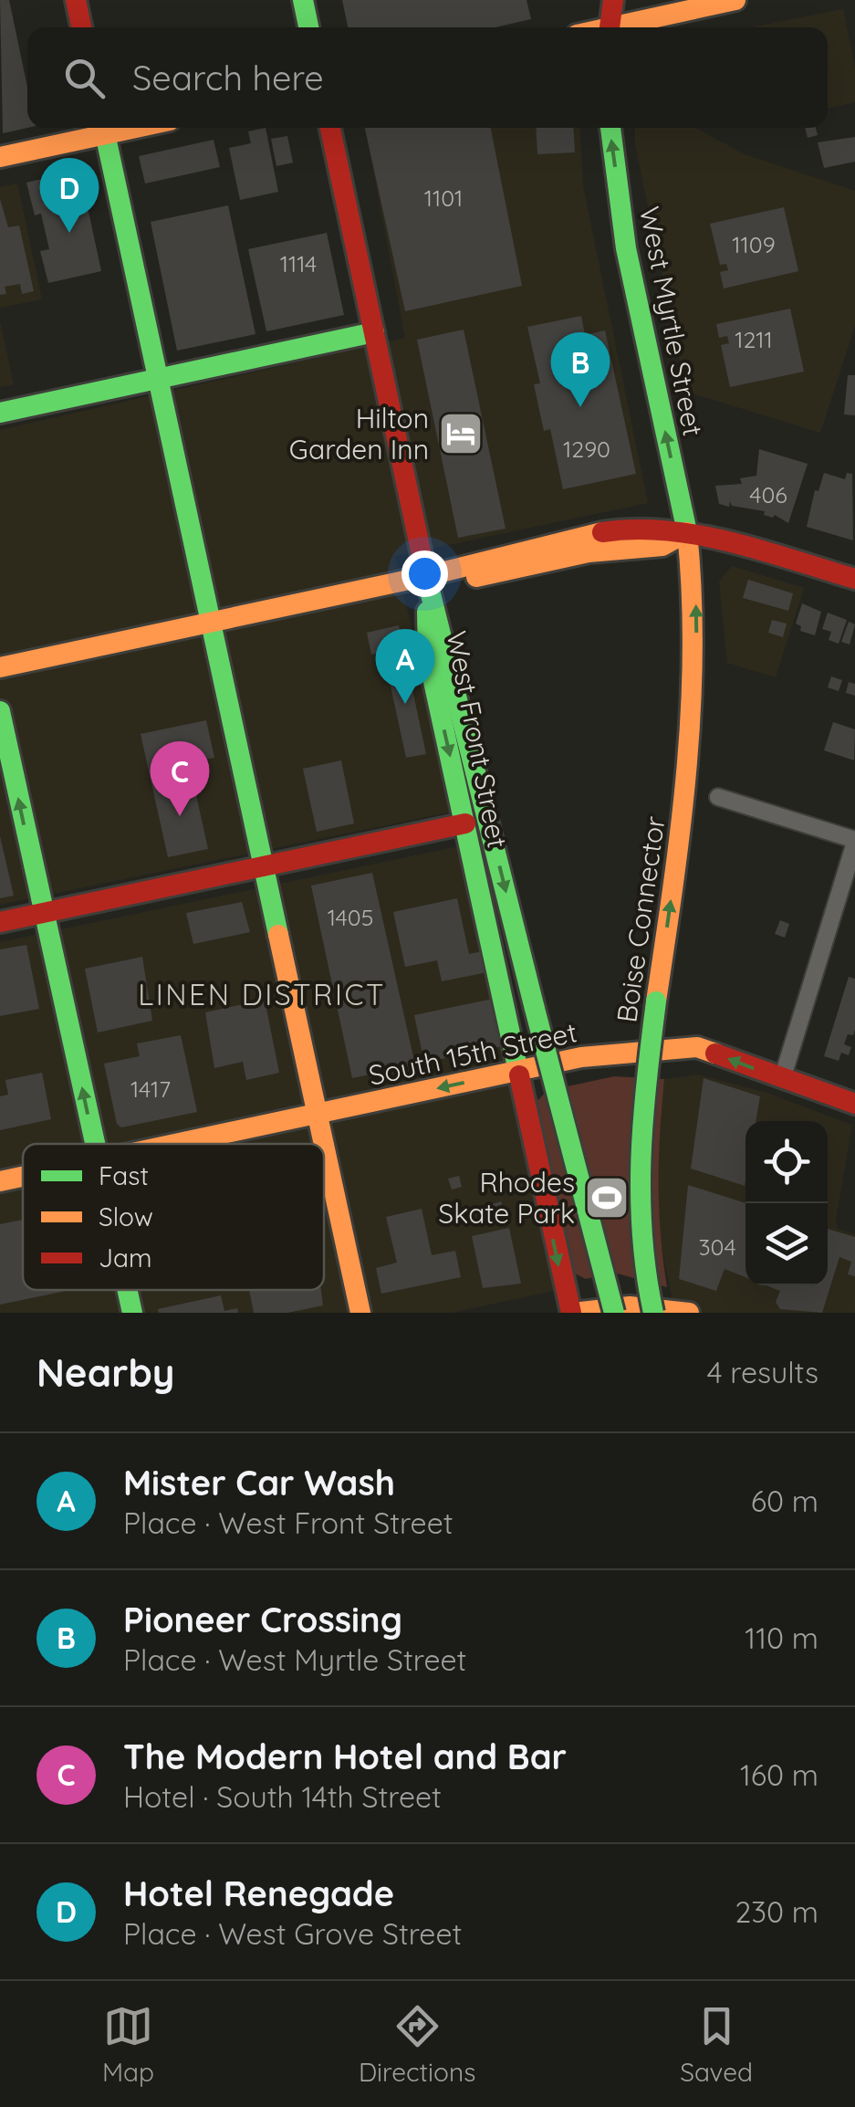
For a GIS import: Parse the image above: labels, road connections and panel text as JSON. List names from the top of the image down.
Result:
{
  "streets": {
    "main road": [
      "West Myrtle Street",
      "West Front Street",
      "Boise Connector",
      "South 15th Street"
    ]
  },
  "crossings": [
    ["West Myrtle Street", "Boise Connector"],
    ["West Front Street", "South 15th Street"]
  ],
  "one_way": ["West Myrtle Street", "South 15th Street"],
  "districts": ["LINEN DISTRICT"],
  "places": {
    "hotel": ["Hilton Garden Inn"],
    "sports": ["Rhodes Skate Park"]
  },
  "house_numbers": [
    "1101",
    "1109",
    "1114",
    "1211",
    "1290",
    "406",
    "1405",
    "1417",
    "304"
  ],
  "legend": ["Fast", "Slow", "Jam"],
  "page": {
    "search": "Search here",
    "pins": [
      "D",
      "B",
      "A",
      "C"
    ],
    "heading": ["Nearby", "4 results"],
    "list": [
      {
        "mark": "A",
        "name": "Mister Car Wash",
        "note": "Place · West Front Street",
        "value": "60 m"
      },
      {
        "mark": "B",
        "name": "Pioneer Crossing",
        "note": "Place · West Myrtle Street",
        "value": "110 m"
      },
      {
        "mark": "C",
        "name": "The Modern Hotel and Bar",
        "note": "Hotel · South 14th Street",
        "value": "160 m"
      },
      {
        "mark": "D",
        "name": "Hotel Renegade",
        "note": "Place · West Grove Street",
        "value": "230 m"
      }
    ],
    "nav": ["Map", "Directions", "Saved"]
  }
}
